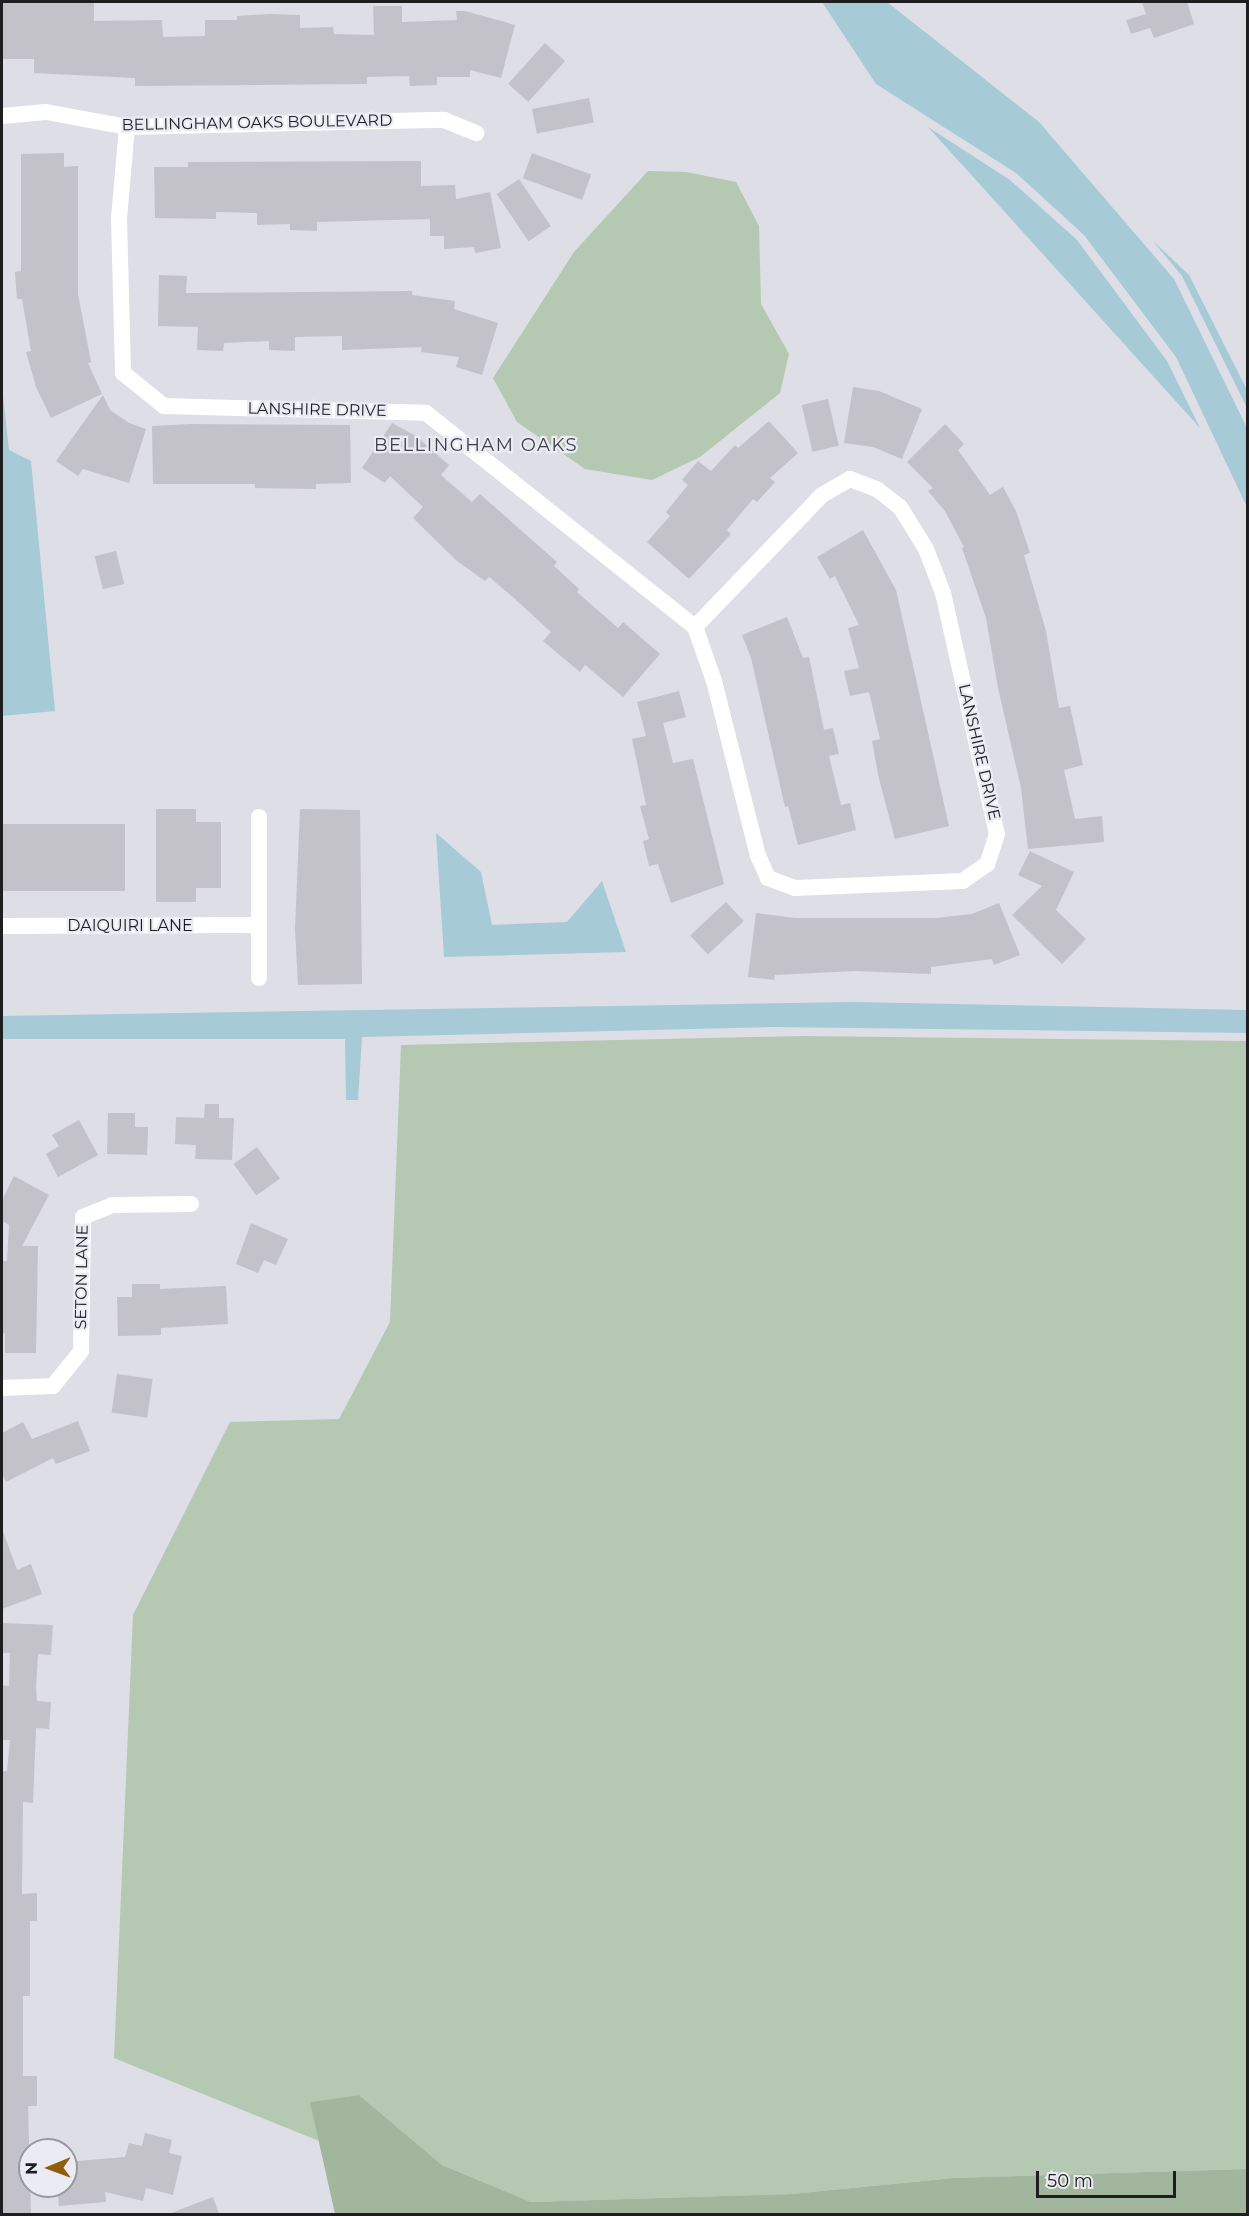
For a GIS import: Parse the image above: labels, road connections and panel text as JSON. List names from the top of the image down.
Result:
{
  "streets": {
    "street": [
      "BELLINGHAM OAKS BOULEVARD",
      "LANSHIRE DRIVE",
      "DAIQUIRI LANE",
      "SETON LANE"
    ]
  },
  "crossings": [
    ["BELLINGHAM OAKS BOULEVARD", "LANSHIRE DRIVE"]
  ],
  "districts": ["BELLINGHAM OAKS"],
  "scale_bar": "50 m",
  "north": "left"
}
